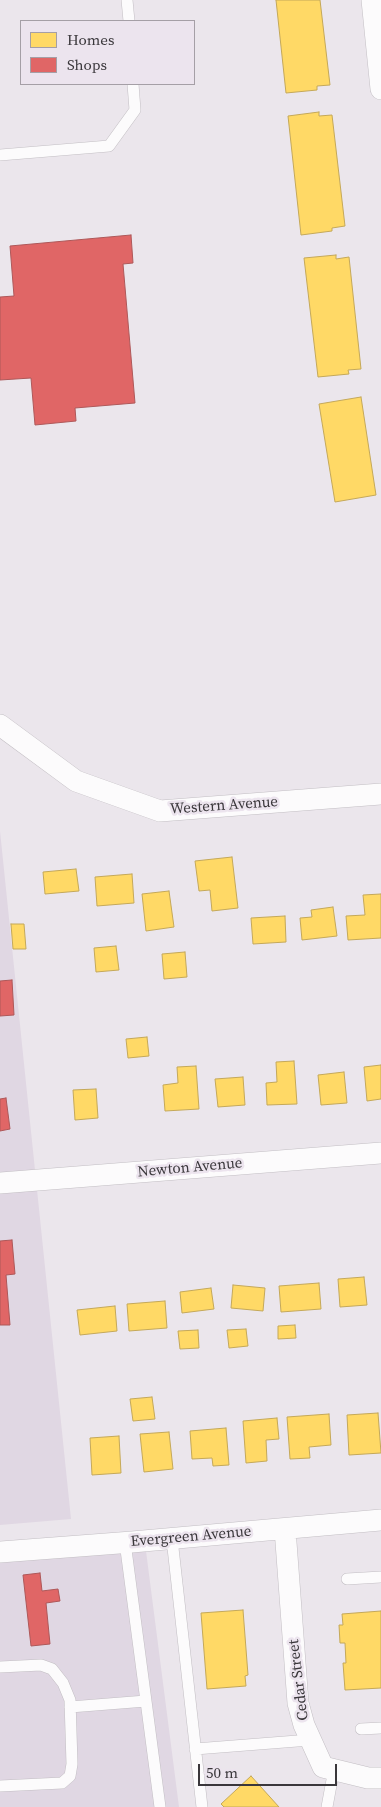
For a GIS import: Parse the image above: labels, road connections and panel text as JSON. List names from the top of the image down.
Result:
{
  "streets": {
    "street": [
      "Western Avenue",
      "Newton Avenue",
      "Evergreen Avenue",
      "Cedar Street"
    ]
  },
  "crossings": [
    ["Evergreen Avenue", "Cedar Street"]
  ],
  "legend": ["Homes", "Shops"],
  "scale_bar": "50 m"
}
